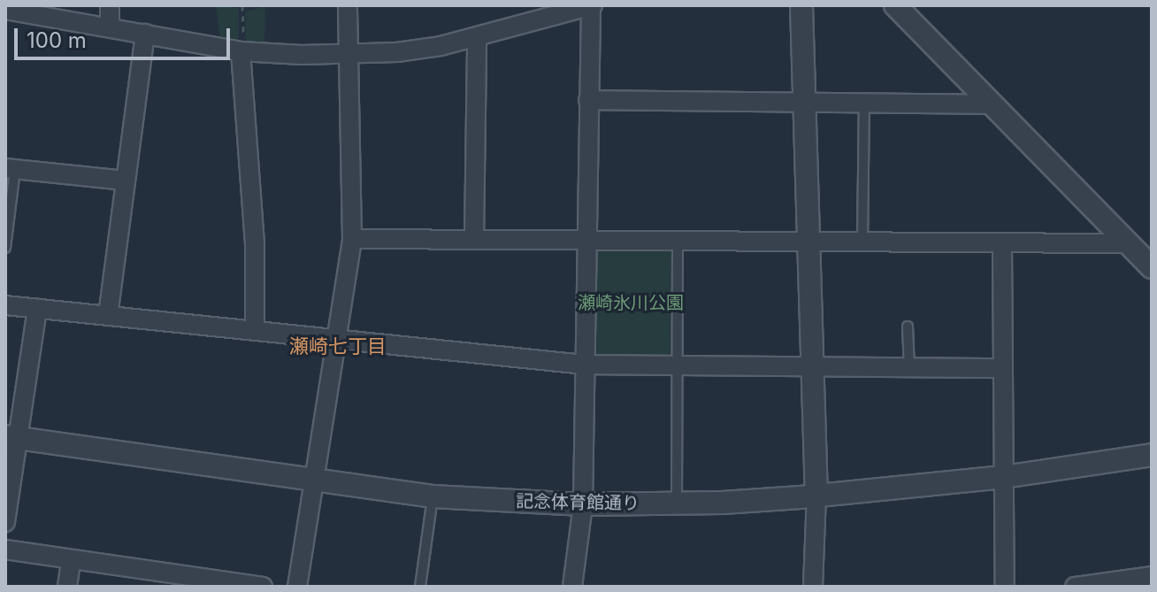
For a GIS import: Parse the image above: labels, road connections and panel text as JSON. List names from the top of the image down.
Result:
{
  "streets": {
    "street": ["記念体育館通り"]
  },
  "districts": ["瀬崎七丁目"],
  "parks": ["瀬崎氷川公園"],
  "scale_bar": "100 m"
}
